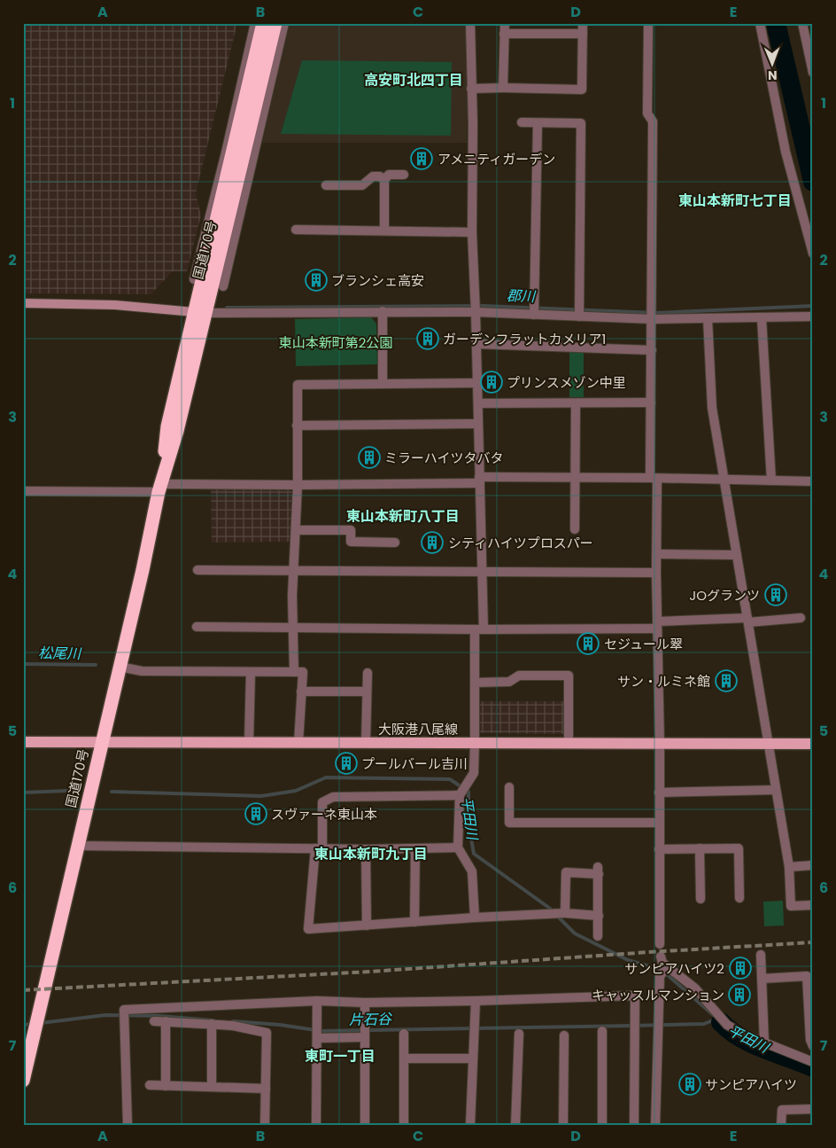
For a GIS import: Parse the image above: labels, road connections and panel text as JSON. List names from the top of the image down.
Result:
{
  "streets": {
    "highway": ["国道170号"],
    "main road": ["大阪港八尾線"]
  },
  "crossings": [
    ["国道170号", "大阪港八尾線"]
  ],
  "districts": [
    "高安町北四丁目",
    "東山本新町七丁目",
    "東山本新町八丁目",
    "東山本新町九丁目",
    "東町一丁目"
  ],
  "water": [
    "郡川",
    "松尾川",
    "平田川",
    "片石谷"
  ],
  "parks": ["東山本新町第2公園"],
  "places": {
    "building": [
      "アメニティガーデン",
      "ブランシェ高安",
      "ガーデンフラットカメリア1",
      "プリンスメゾン中里",
      "ミラーハイツタバタ",
      "シティハイツプロスパー",
      "JOグランツ",
      "セジュール翠",
      "サン・ルミネ館",
      "プールバール吉川",
      "スヴァーネ東山本",
      "サンピアハイツ2",
      "キャッスルマンション",
      "サンピアハイツ"
    ]
  },
  "north": "bottom",
  "grid": {
    "columns": [
      "A",
      "B",
      "C",
      "D",
      "E"
    ],
    "rows": [
      "1",
      "2",
      "3",
      "4",
      "5",
      "6",
      "7"
    ]
  }
}
